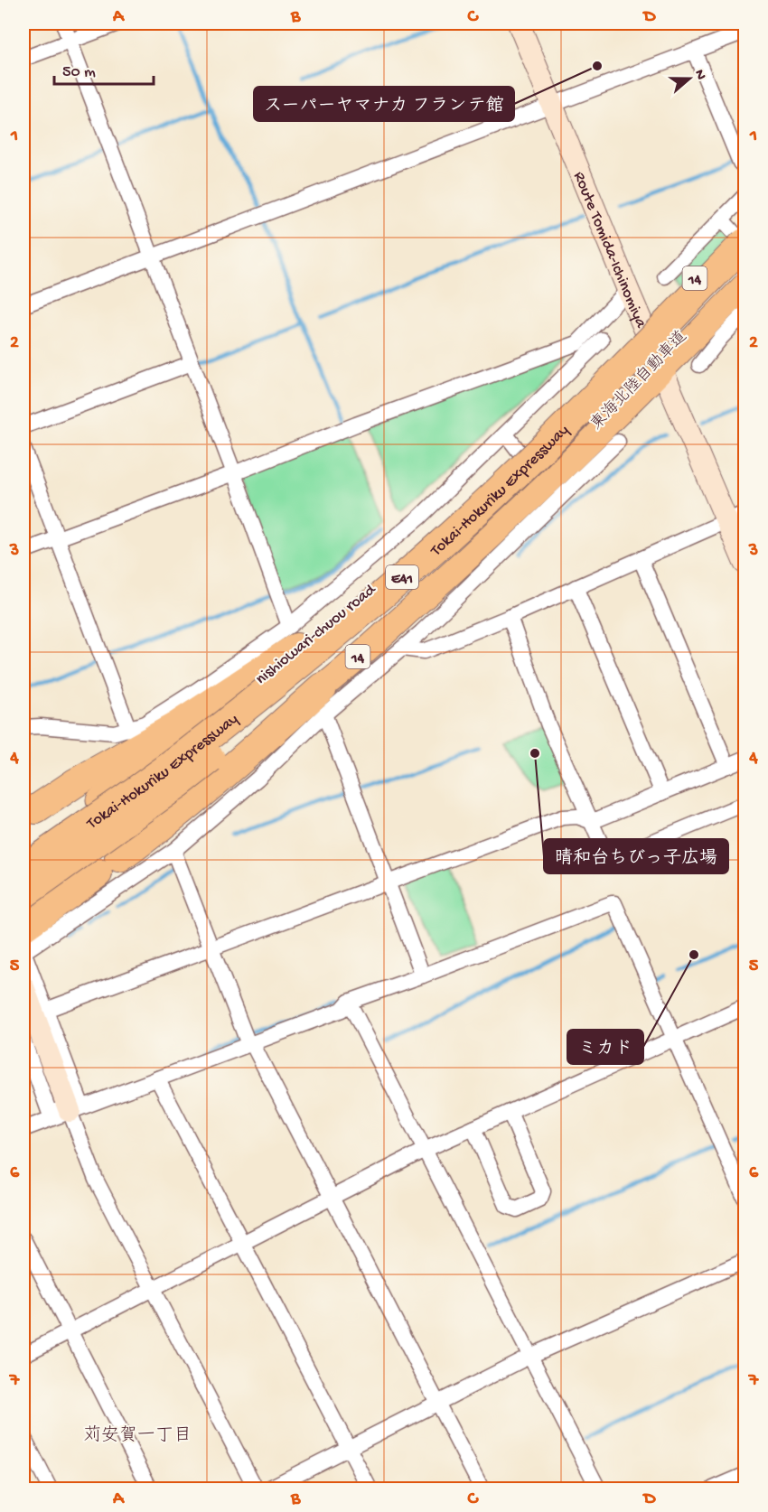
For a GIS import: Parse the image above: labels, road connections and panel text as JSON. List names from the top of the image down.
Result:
{
  "streets": {
    "highway": ["東海北陸自動車道", "Tokai-Hokuriku Expressway", "E41"],
    "main road": ["Route Tomida-Ichinomiya", "14", "nishiowari-chuou road"]
  },
  "crossings": [
    ["Route Tomida-Ichinomiya", "14"],
    ["Route Tomida-Ichinomiya", "nishiowari-chuou road"],
    ["Tokai-Hokuriku Expressway", "nishiowari-chuou road"]
  ],
  "districts": ["苅安賀一丁目"],
  "places": ["スーパーヤマナカ フランテ館", "晴和台ちびっ子広場", "ミカド"],
  "scale_bar": "50 m",
  "north": "right",
  "grid": {
    "columns": [
      "A",
      "B",
      "C",
      "D"
    ],
    "rows": [
      "1",
      "2",
      "3",
      "4",
      "5",
      "6",
      "7"
    ]
  }
}
